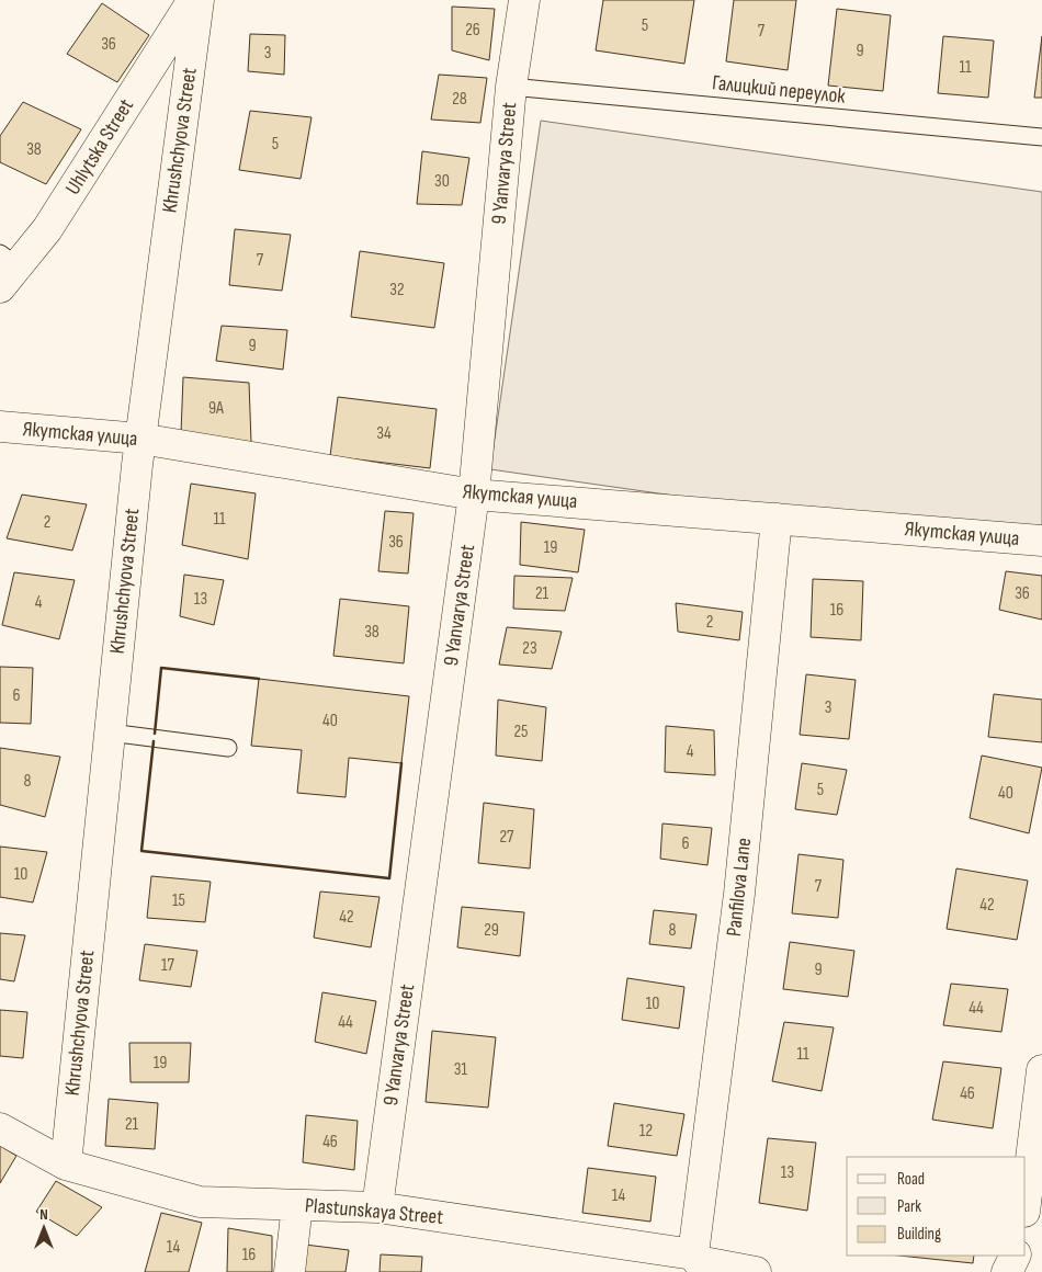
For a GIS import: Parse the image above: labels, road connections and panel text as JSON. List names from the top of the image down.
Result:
{
  "streets": {
    "street": [
      "Khrushchyova Street",
      "Uhlytska Street",
      "9 Yanvarya Street",
      "Якутская улица",
      "Panfilova Lane",
      "Plastunskaya Street"
    ],
    "lane": ["Галицкий переулок"]
  },
  "crossings": [
    ["Галицкий переулок", "9 Yanvarya Street"],
    ["Khrushchyova Street", "Якутская улица"],
    ["Khrushchyova Street", "Plastunskaya Street"],
    ["9 Yanvarya Street", "Якутская улица"],
    ["9 Yanvarya Street", "Plastunskaya Street"],
    ["Якутская улица", "Panfilova Lane"],
    ["Panfilova Lane", "Plastunskaya Street"]
  ],
  "house_numbers": [
    "5",
    "26",
    "7",
    "36",
    "9",
    "3",
    "11",
    "28",
    "5",
    "38",
    "30",
    "7",
    "32",
    "9",
    "9А",
    "34",
    "11",
    "2",
    "36",
    "19",
    "21",
    "36",
    "13",
    "4",
    "16",
    "2",
    "38",
    "23",
    "6",
    "3",
    "40",
    "25",
    "4",
    "8",
    "5",
    "40",
    "27",
    "6",
    "10",
    "7",
    "15",
    "42",
    "42",
    "29",
    "8",
    "17",
    "9",
    "10",
    "44",
    "44",
    "11",
    "19",
    "31",
    "46",
    "21",
    "12",
    "46",
    "13",
    "14",
    "14",
    "16"
  ],
  "legend": ["Road", "Park", "Building"],
  "north": "top"
}
